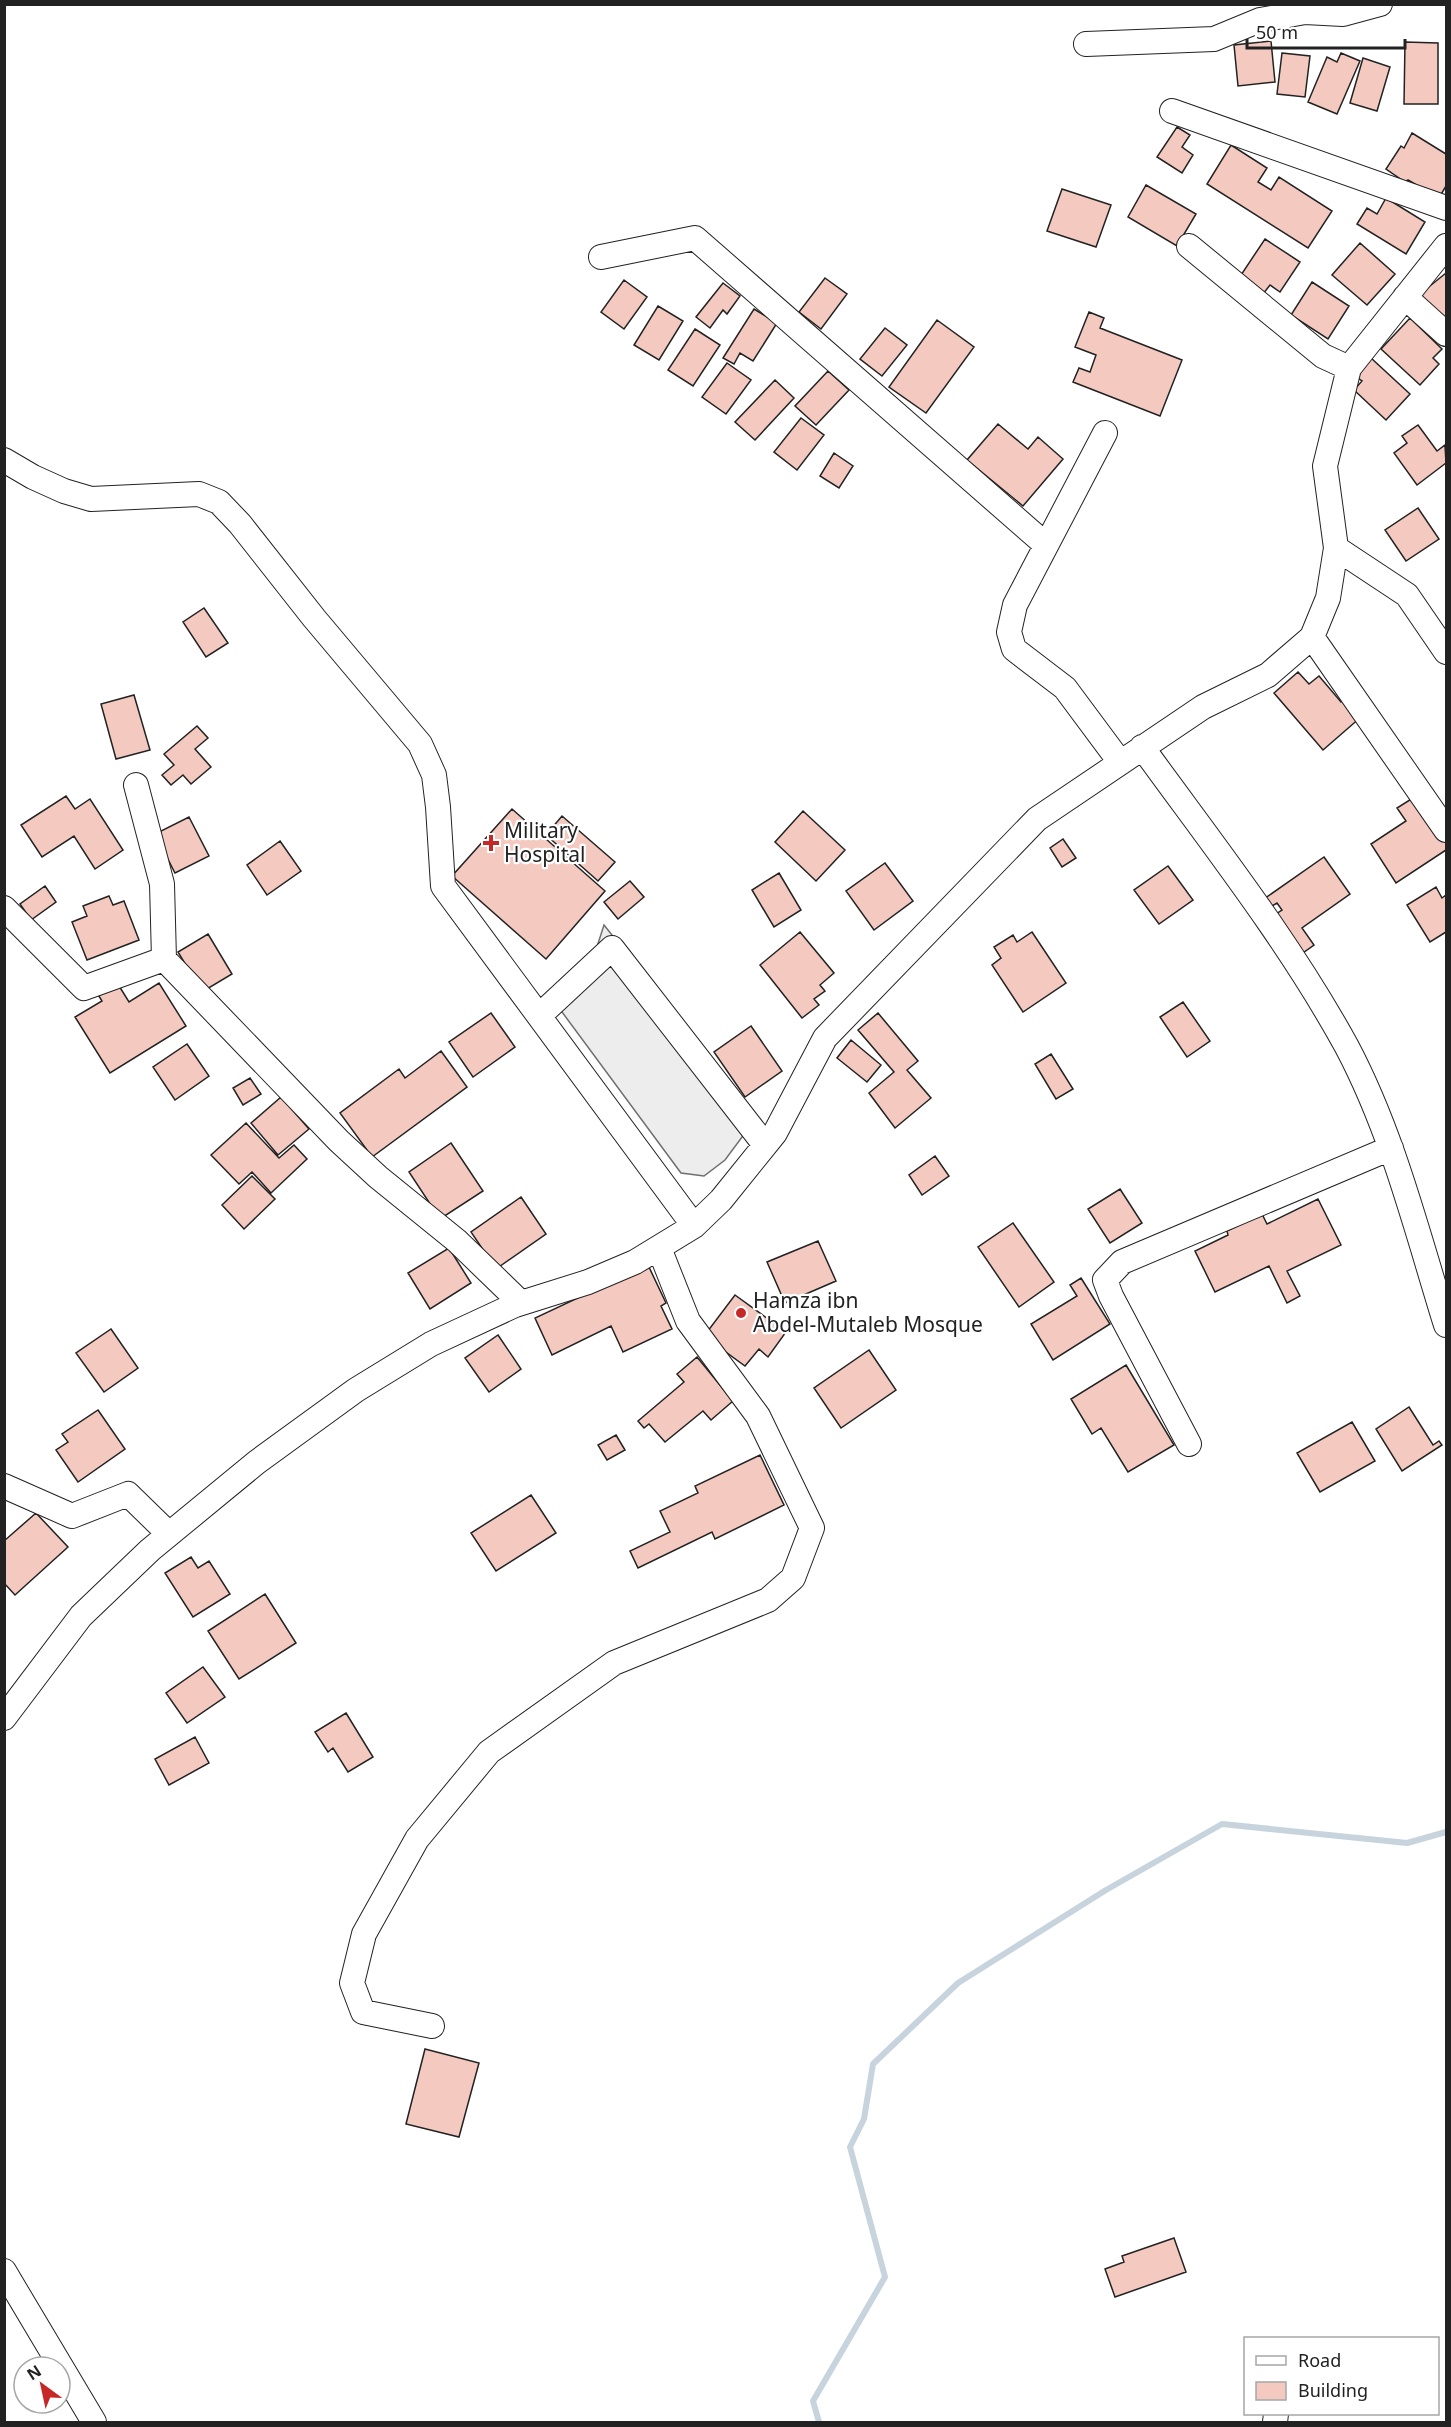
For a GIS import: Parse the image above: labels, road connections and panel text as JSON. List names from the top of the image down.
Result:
{
  "places": {
    "health": ["Military Hospital"],
    "other": ["Hamza ibn Abdel-Mutaleb Mosque"]
  },
  "legend": ["Road", "Building"],
  "scale_bar": "50 m",
  "north": "top left"
}
